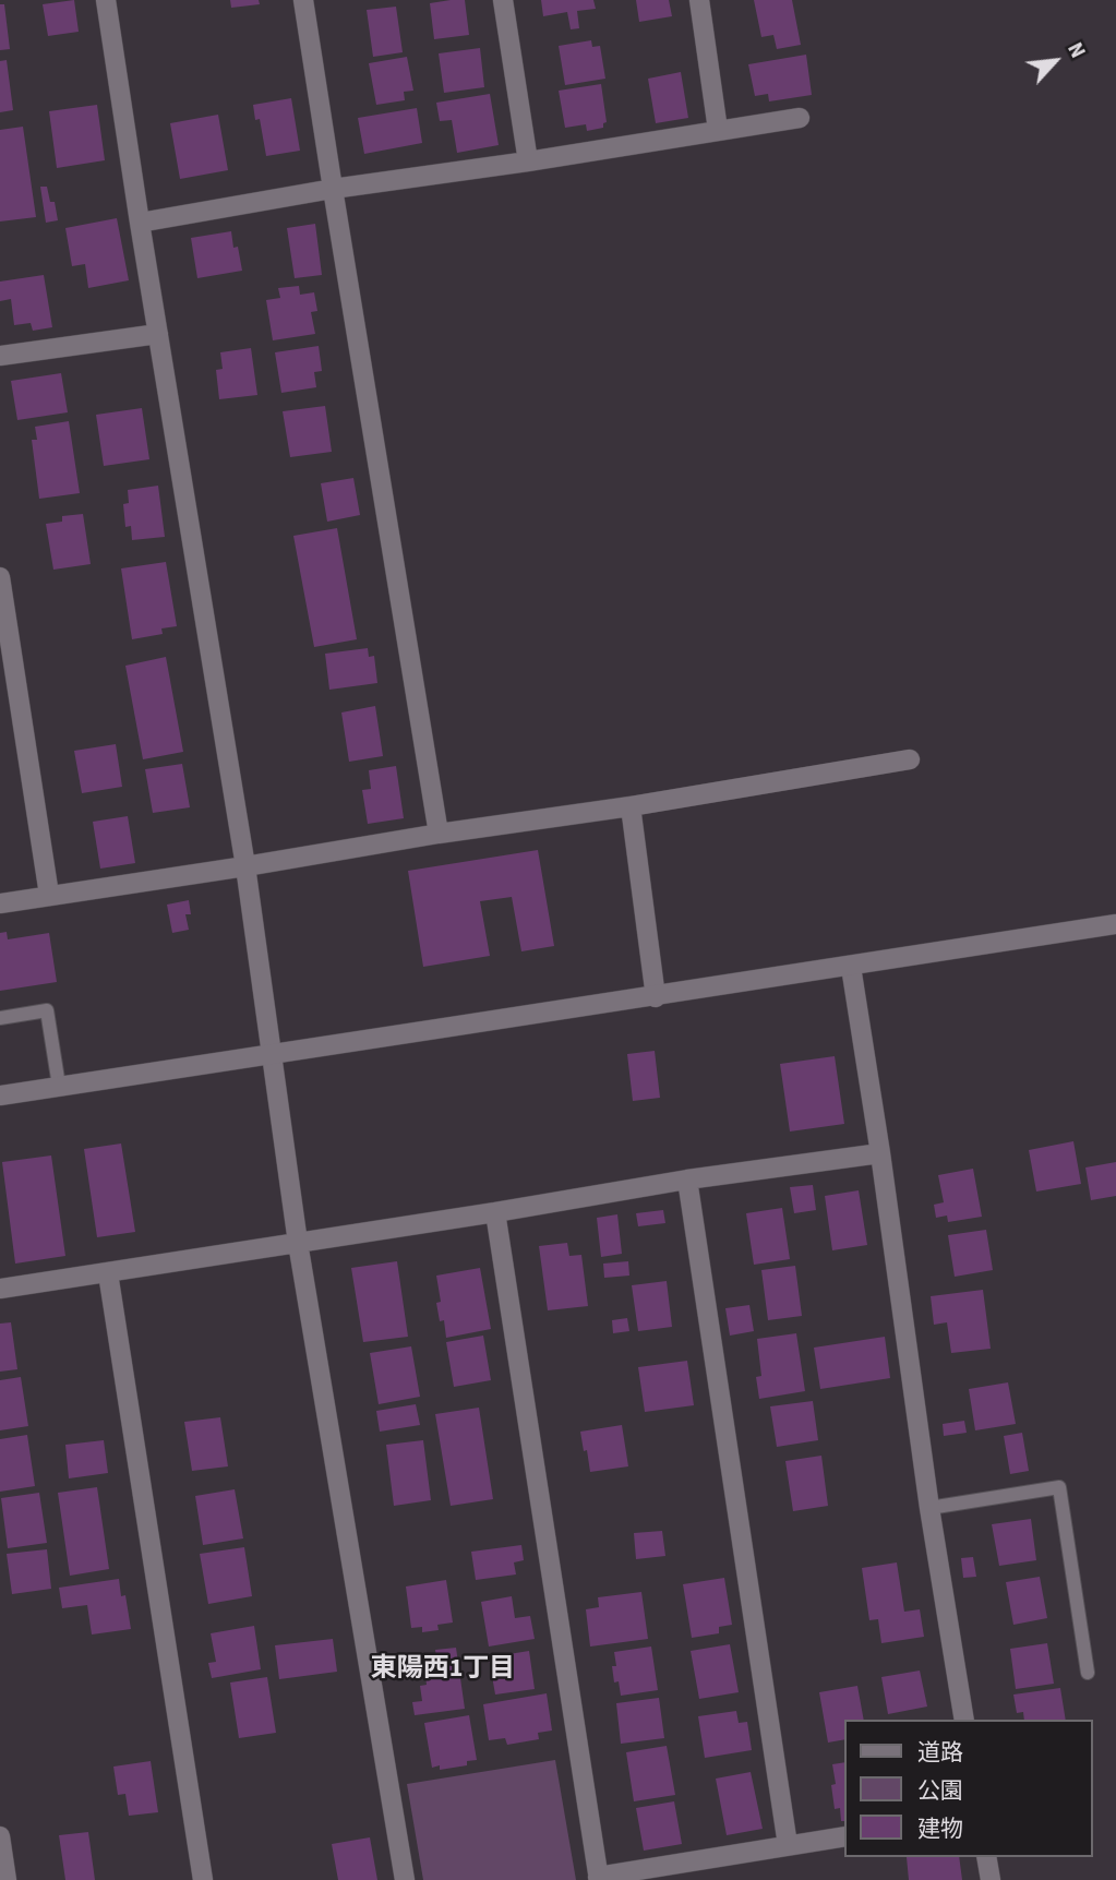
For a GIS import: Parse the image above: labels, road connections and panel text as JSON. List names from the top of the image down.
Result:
{
  "districts": ["東陽西1丁目"],
  "legend": ["道路", "公園", "建物"],
  "north": "top right"
}
